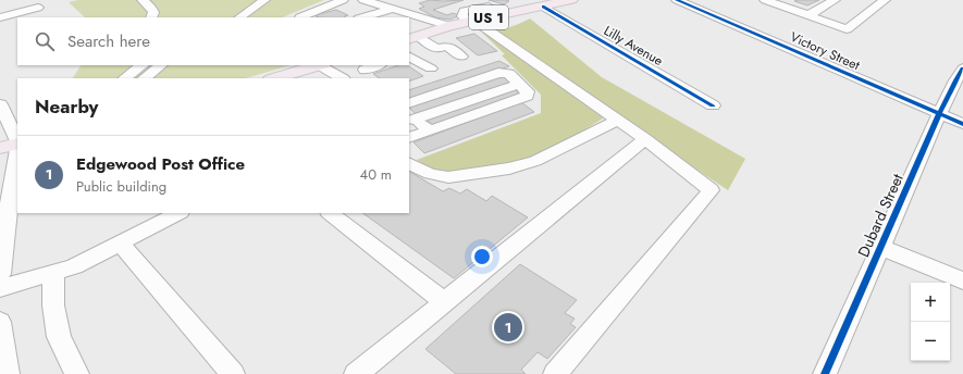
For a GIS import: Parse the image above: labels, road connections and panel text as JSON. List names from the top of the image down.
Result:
{
  "streets": {
    "main road": ["US 1"],
    "street": ["Lilly Avenue", "Victory Street", "Dubard Street"]
  },
  "crossings": [
    ["US 1", "Lilly Avenue"],
    ["Victory Street", "Dubard Street"]
  ],
  "page": {
    "search": "Search here",
    "heading": "Nearby",
    "list": [
      {
        "mark": "1",
        "name": "Edgewood Post Office",
        "note": "Public building",
        "value": "40 m"
      }
    ],
    "map_buttons": ["+", "−"],
    "pins": "1"
  }
}
